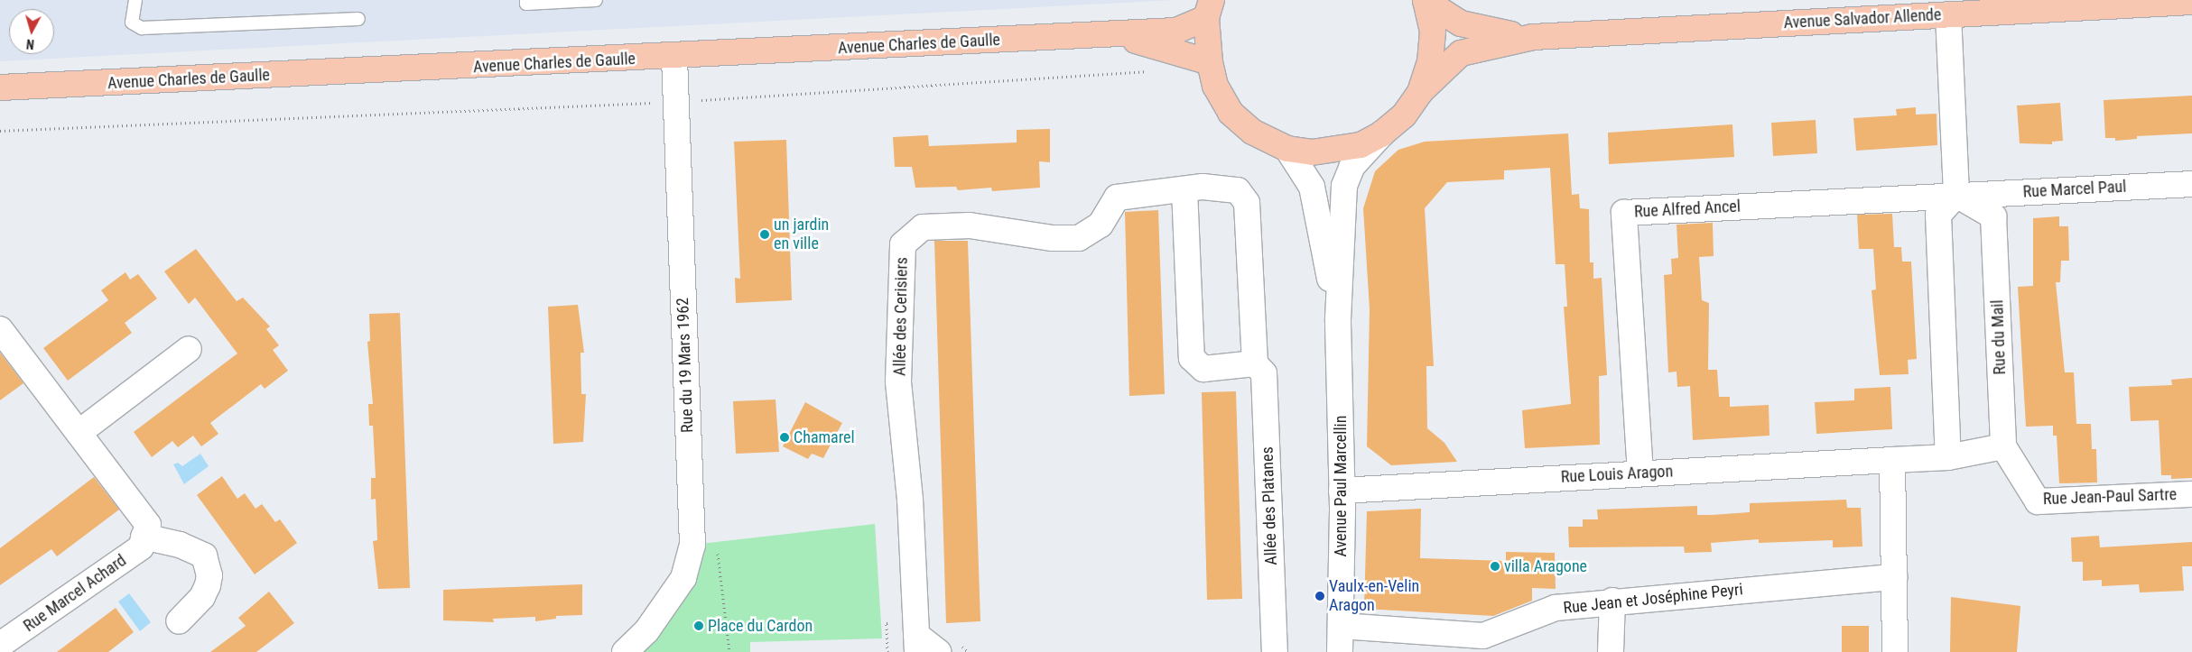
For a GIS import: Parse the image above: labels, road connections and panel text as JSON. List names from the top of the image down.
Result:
{
  "streets": {
    "main road": ["Avenue Salvador Allende", "Avenue Charles de Gaulle"],
    "street": [
      "Rue Marcel Paul",
      "Rue Alfred Ancel",
      "Allée des Cerisiers",
      "Rue du Mail",
      "Rue du 19 Mars 1962",
      "Rue Louis Aragon",
      "Avenue Paul Marcellin",
      "Rue Jean-Paul Sartre",
      "Allée des Platanes",
      "Rue Marcel Achard",
      "Rue Jean et Joséphine Peyri"
    ]
  },
  "crossings": [
    ["Avenue Charles de Gaulle", "Rue du 19 Mars 1962"],
    ["Rue Marcel Paul", "Rue Alfred Ancel"],
    ["Rue Marcel Paul", "Rue du Mail"],
    ["Rue Alfred Ancel", "Rue du Mail"],
    ["Rue Alfred Ancel", "Rue Louis Aragon"],
    ["Allée des Cerisiers", "Allée des Platanes"],
    ["Rue du Mail", "Rue Jean-Paul Sartre"],
    ["Rue Louis Aragon", "Avenue Paul Marcellin"],
    ["Avenue Paul Marcellin", "Rue Jean et Joséphine Peyri"]
  ],
  "places": [
    "un jardin en ville",
    "Chamarel",
    "villa Aragone",
    "Vaulx-en-Velin Aragon",
    "Place du Cardon"
  ],
  "north": "bottom"
}
